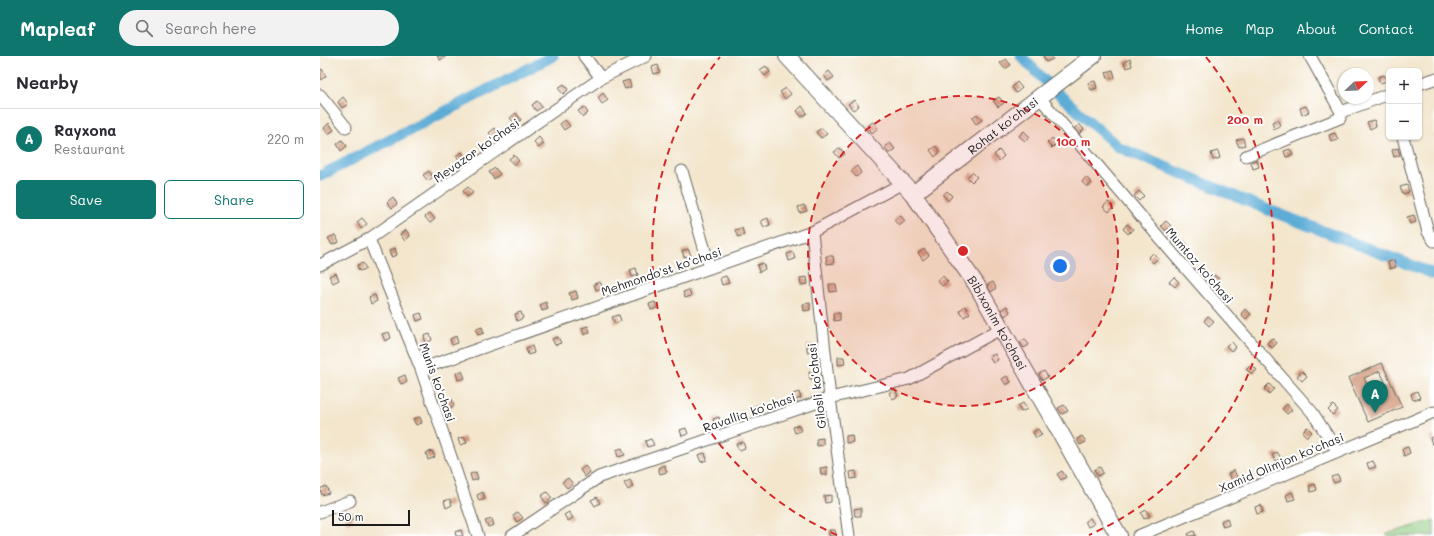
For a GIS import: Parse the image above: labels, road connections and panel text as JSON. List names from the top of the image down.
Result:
{
  "streets": {
    "main road": ["Rohat ko'chasi", "Bibixonim ko'chasi"],
    "street": [
      "Mevazor ko'chasi",
      "Mumtoz ko'chasi",
      "Mehmondo'st ko'chasi",
      "Munis ko'chasi",
      "Gilosli ko'chasi",
      "Ravalliq ko'chasi",
      "Xamid Olimjon ko'chasi"
    ]
  },
  "crossings": [
    ["Rohat ko'chasi", "Mumtoz ko'chasi"],
    ["Rohat ko'chasi", "Mehmondo'st ko'chasi"],
    ["Rohat ko'chasi", "Bibixonim ko'chasi"],
    ["Mevazor ko'chasi", "Munis ko'chasi"],
    ["Mumtoz ko'chasi", "Xamid Olimjon ko'chasi"],
    ["Mehmondo'st ko'chasi", "Bibixonim ko'chasi"],
    ["Mehmondo'st ko'chasi", "Munis ko'chasi"],
    ["Mehmondo'st ko'chasi", "Gilosli ko'chasi"],
    ["Bibixonim ko'chasi", "Ravalliq ko'chasi"],
    ["Gilosli ko'chasi", "Ravalliq ko'chasi"]
  ],
  "scale_bar": "50 m",
  "north": "top right",
  "page": {
    "header": "Mapleaf",
    "search": "Search here",
    "nav": [
      "Home",
      "Map",
      "About",
      "Contact"
    ],
    "heading": "Nearby",
    "map_buttons": ["+", "−"],
    "list": [
      {
        "mark": "A",
        "name": "Rayxona",
        "note": "Restaurant",
        "value": "220 m"
      }
    ],
    "buttons": ["Save", "Share"],
    "pins": "A",
    "scale": "50 m"
  },
  "rings": ["200 m", "100 m"]
}
